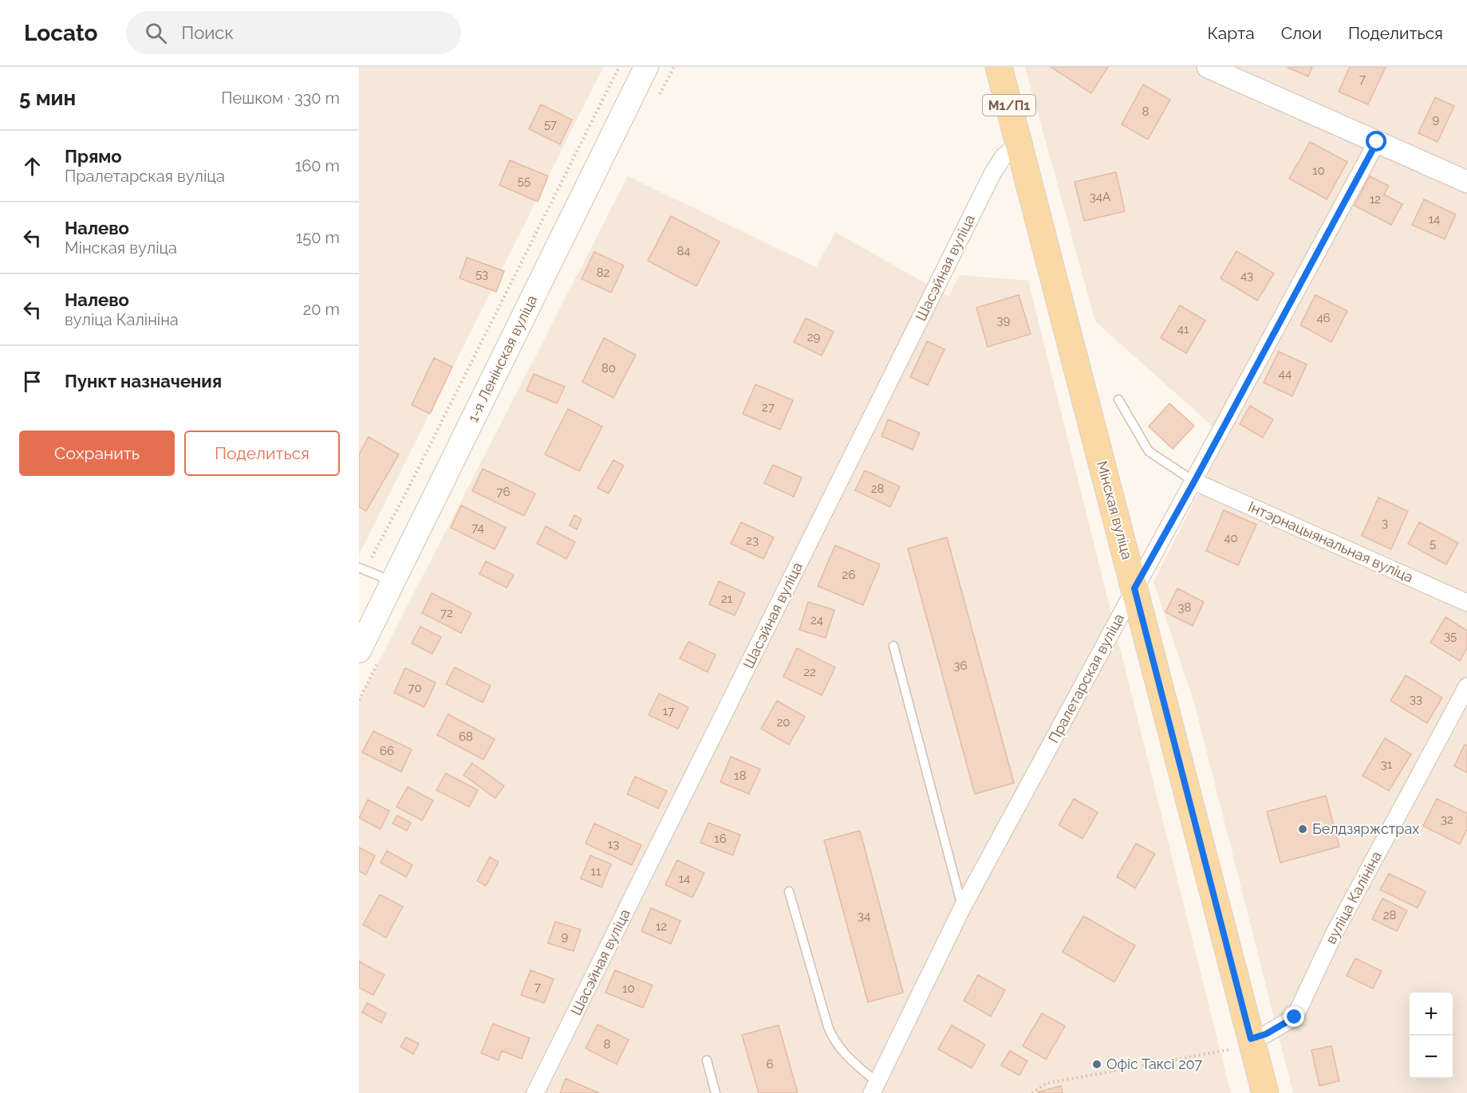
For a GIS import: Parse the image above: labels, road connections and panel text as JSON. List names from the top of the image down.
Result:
{
  "streets": {
    "main road": ["М1/П1", "1-я Ленінская вуліца", "Мінская вуліца"],
    "street": [
      "Шасэйная вуліца",
      "Інтэрнацыянальная вуліца",
      "Пралетарская вуліца",
      "вуліца Калініна"
    ]
  },
  "crossings": [
    ["Шасэйная вуліца", "Мінская вуліца"],
    ["Мінская вуліца", "Пралетарская вуліца"],
    ["Мінская вуліца", "вуліца Калініна"],
    ["Інтэрнацыянальная вуліца", "Пралетарская вуліца"]
  ],
  "places": ["Белдзяржстрах", "Офіс Таксі 207"],
  "house_numbers": [
    "7",
    "8",
    "9",
    "57",
    "10",
    "55",
    "34А",
    "12",
    "14",
    "84",
    "82",
    "53",
    "43",
    "46",
    "39",
    "41",
    "29",
    "80",
    "44",
    "27",
    "28",
    "76",
    "3",
    "74",
    "40",
    "23",
    "5",
    "26",
    "21",
    "38",
    "72",
    "24",
    "35",
    "36",
    "22",
    "70",
    "33",
    "17",
    "20",
    "68",
    "66",
    "31",
    "18",
    "32",
    "16",
    "13",
    "11",
    "14",
    "28",
    "34",
    "12",
    "9",
    "7",
    "10",
    "8",
    "6"
  ],
  "page": {
    "header": "Locato",
    "search": "Поиск",
    "nav": ["Карта", "Слои", "Поделиться"],
    "heading": ["5 мин", "Пешком · 330 m"],
    "list": [
      ["Прямо", "Пралетарская вуліца", "160 m"],
      ["Налево", "Мінская вуліца", "150 m"],
      ["Налево", "вуліца Калініна", "20 m"],
      "Пункт назначения"
    ],
    "buttons": ["Сохранить", "Поделиться"],
    "map_buttons": ["+", "−"]
  }
}
